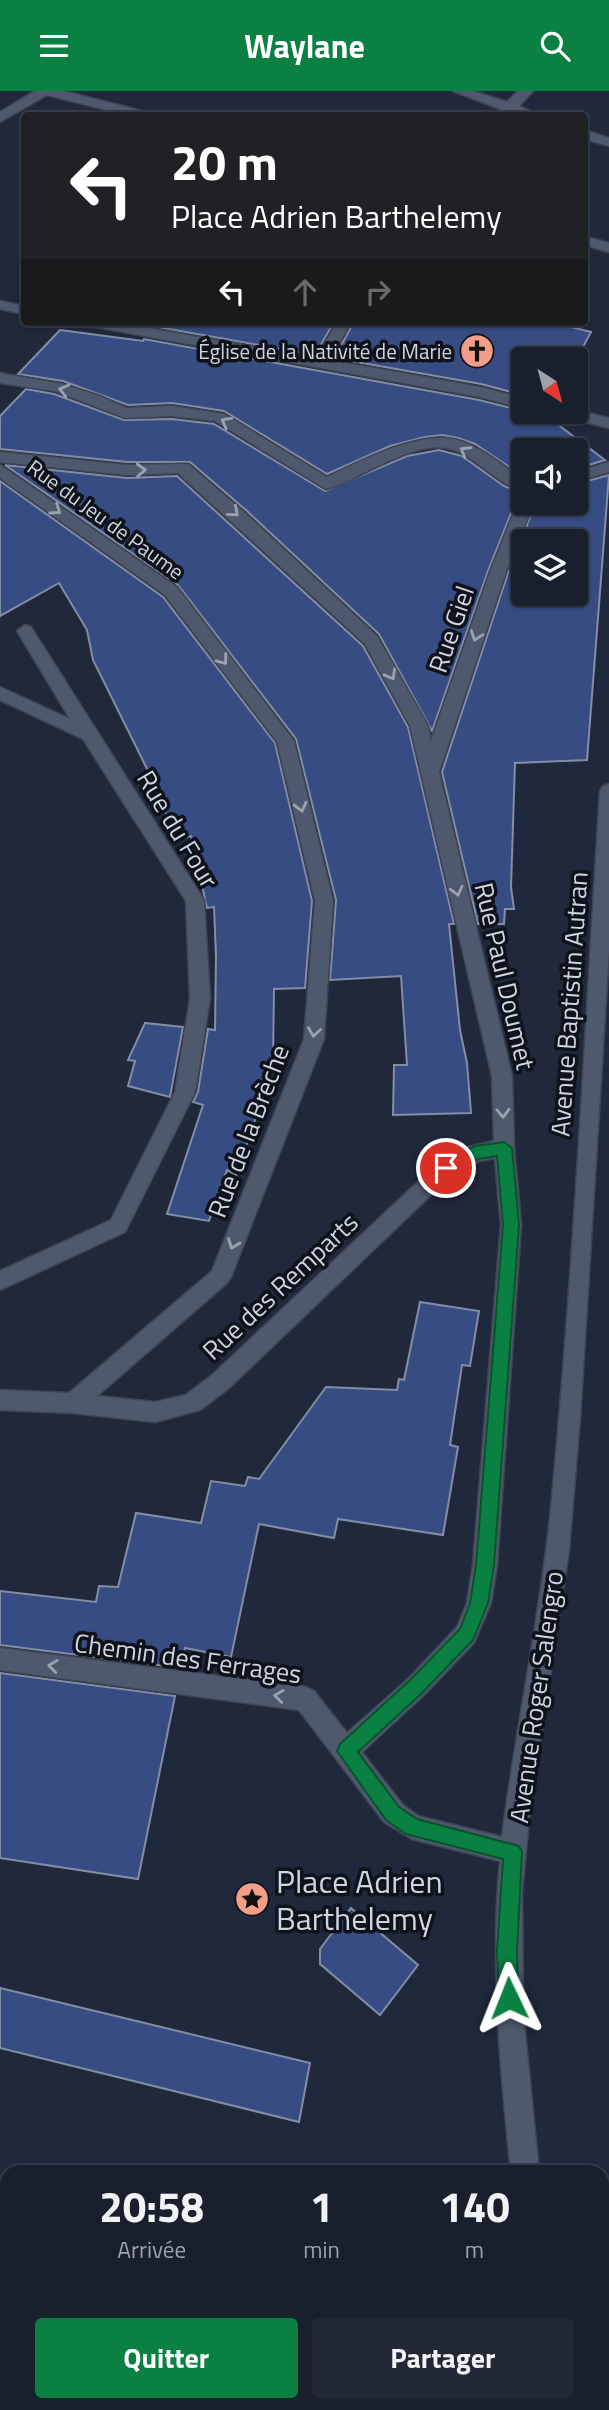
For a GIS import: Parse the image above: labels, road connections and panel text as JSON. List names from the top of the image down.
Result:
{
  "streets": {
    "street": [
      "Rue du Jeu de Paume",
      "Rue Giel",
      "Rue du Four",
      "Rue Paul Doumet",
      "Avenue Baptistin Autran",
      "Rue de la Brèche",
      "Rue des Remparts",
      "Chemin des Ferrages",
      "Avenue Roger Salengro"
    ]
  },
  "crossings": [
    ["Rue du Jeu de Paume", "Rue de la Brèche"],
    ["Rue Giel", "Rue Paul Doumet"],
    ["Rue Paul Doumet", "Rue des Remparts"],
    ["Rue Paul Doumet", "Chemin des Ferrages"],
    ["Avenue Baptistin Autran", "Avenue Roger Salengro"],
    ["Rue de la Brèche", "Rue des Remparts"]
  ],
  "one_way": [
    "Rue du Jeu de Paume",
    "Rue Giel",
    "Rue Paul Doumet",
    "Rue de la Brèche",
    "Chemin des Ferrages"
  ],
  "places": {
    "church": ["Église de la Nativité de Marie"],
    "place": ["Place Adrien Barthelemy"]
  },
  "north": "bottom right",
  "page": {
    "header": "Waylane",
    "turn": ["20 m", "Place Adrien Barthelemy"],
    "eta": [
      "20:58",
      "Arrivée",
      "1",
      "min",
      "140",
      "m"
    ],
    "buttons": ["Quitter", "Partager"]
  }
}
